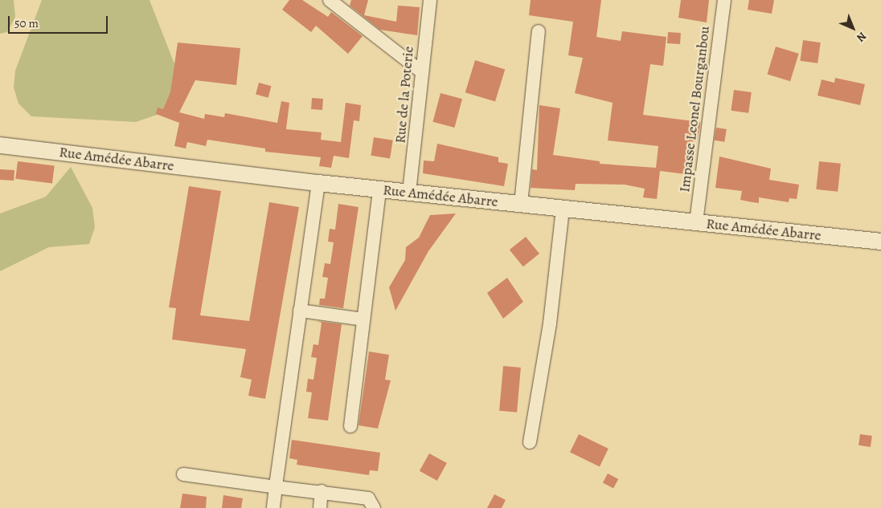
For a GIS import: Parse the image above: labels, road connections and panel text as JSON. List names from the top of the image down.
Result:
{
  "streets": {
    "street": ["Rue de la Poterie", "Impasse Leonel Bourganbou", "Rue Amédée Abarre"]
  },
  "crossings": [
    ["Rue de la Poterie", "Rue Amédée Abarre"],
    ["Impasse Leonel Bourganbou", "Rue Amédée Abarre"]
  ],
  "scale_bar": "50 m",
  "north": "bottom right"
}
